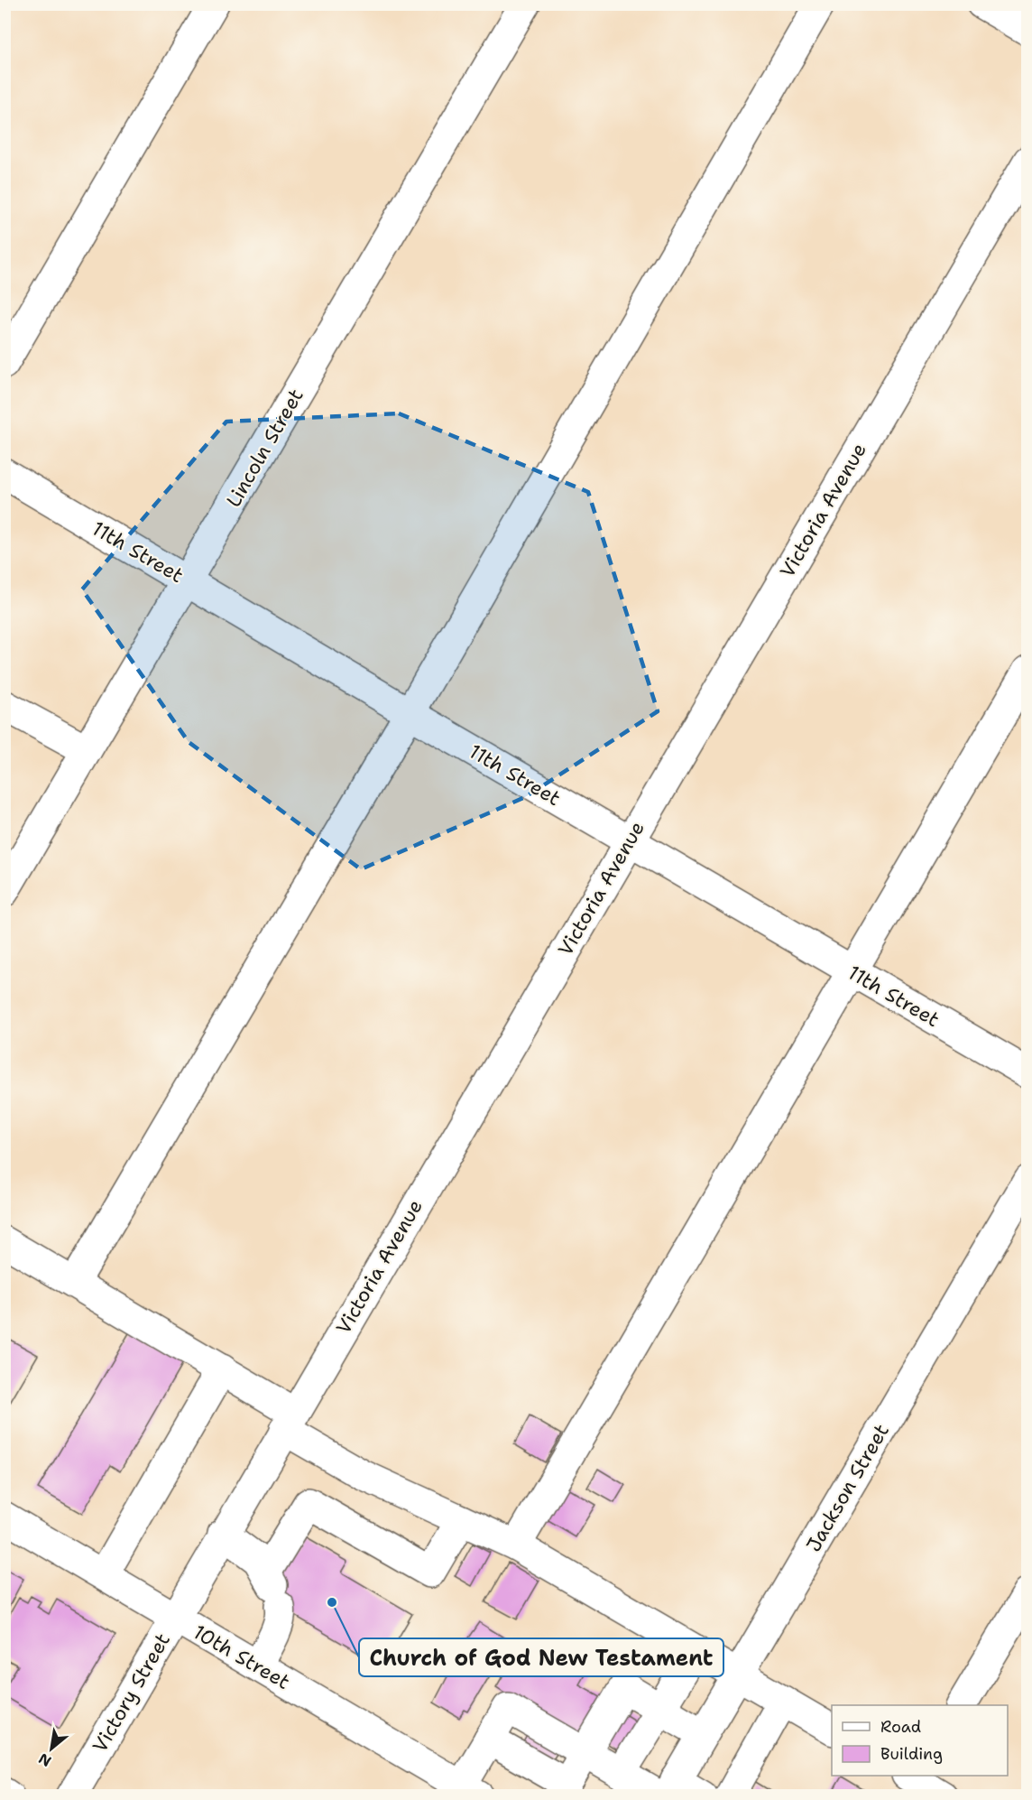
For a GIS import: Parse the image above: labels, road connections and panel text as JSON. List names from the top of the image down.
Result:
{
  "streets": {
    "street": [
      "Lincoln Street",
      "Victoria Avenue",
      "11th Street",
      "Jackson Street",
      "10th Street",
      "Victory Street"
    ]
  },
  "crossings": [
    ["Lincoln Street", "11th Street"],
    ["Victoria Avenue", "11th Street"],
    ["Victoria Avenue", "10th Street"],
    ["Victoria Avenue", "Victory Street"],
    ["10th Street", "Victory Street"]
  ],
  "places": ["Church of God New Testament"],
  "legend": ["Road", "Building"],
  "north": "bottom left"
}
